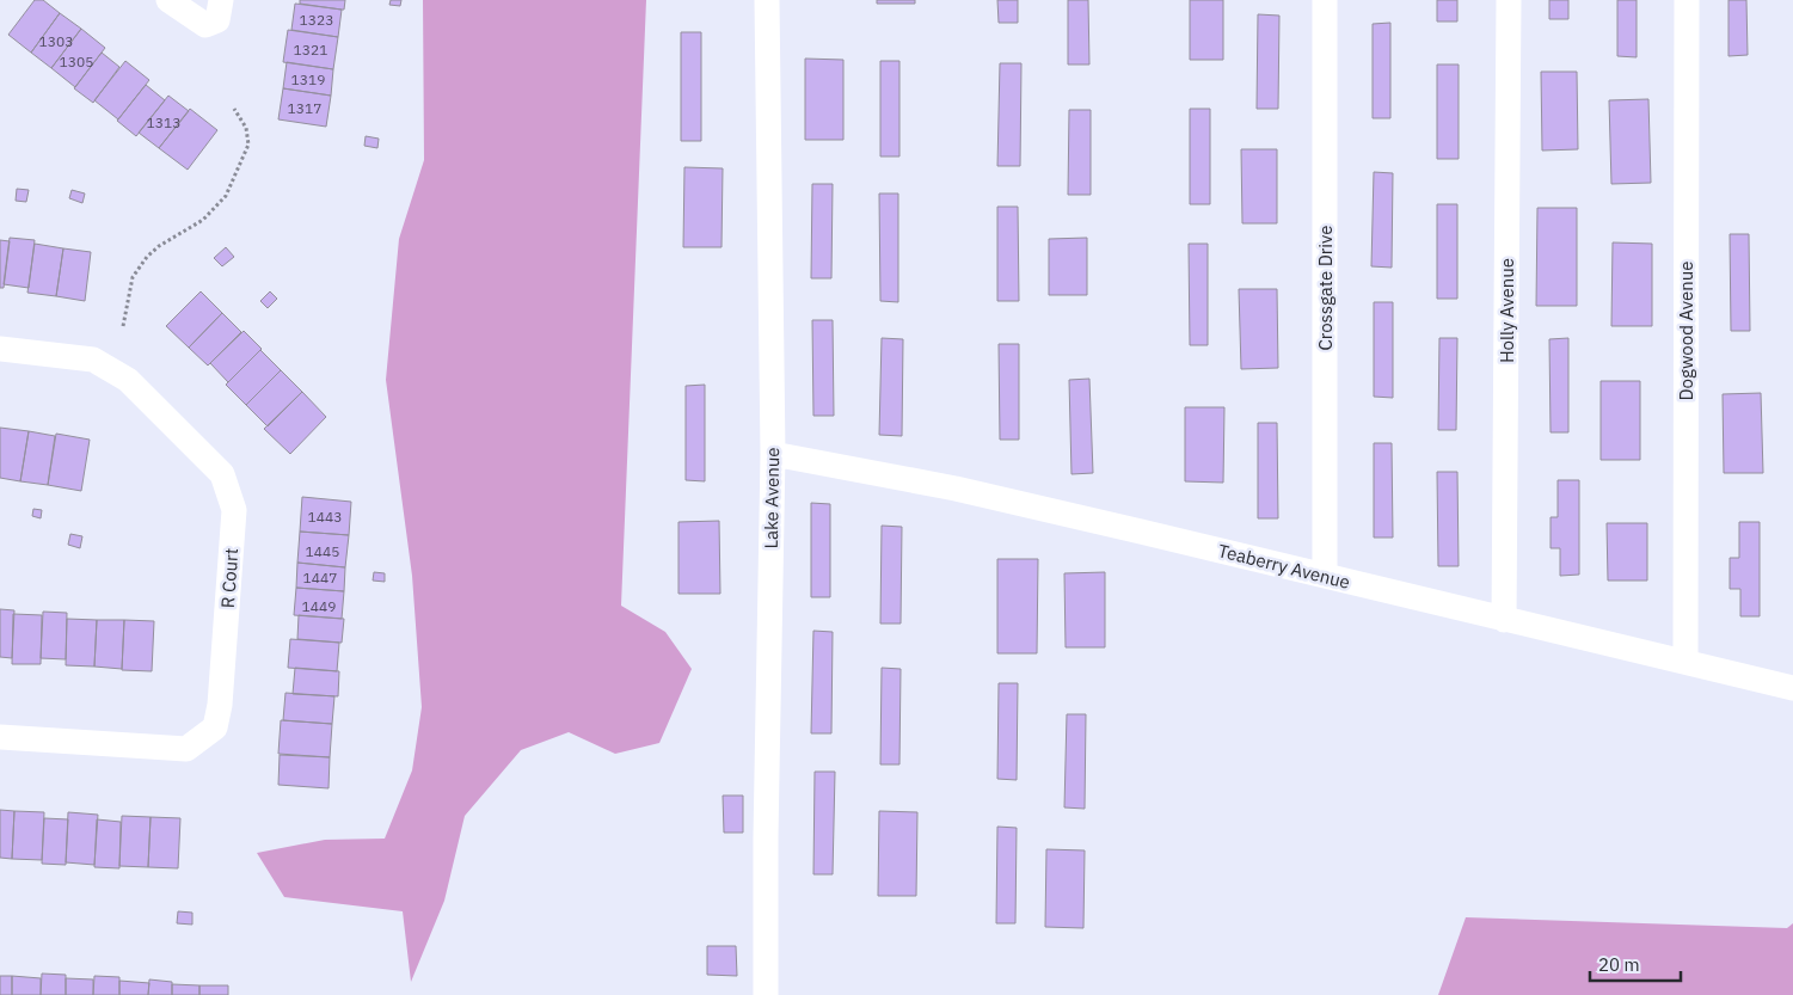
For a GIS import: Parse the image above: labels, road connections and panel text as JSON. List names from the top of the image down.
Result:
{
  "streets": {
    "street": [
      "Crossgate Drive",
      "Holly Avenue",
      "Dogwood Avenue",
      "Lake Avenue",
      "Teaberry Avenue",
      "R Court"
    ]
  },
  "crossings": [
    ["Crossgate Drive", "Teaberry Avenue"],
    ["Holly Avenue", "Teaberry Avenue"],
    ["Dogwood Avenue", "Teaberry Avenue"],
    ["Lake Avenue", "Teaberry Avenue"]
  ],
  "house_numbers": [
    "1323",
    "1303",
    "1321",
    "1305",
    "1319",
    "1317",
    "1313",
    "1443",
    "1445",
    "1447",
    "1449"
  ],
  "scale_bar": "20 m"
}
